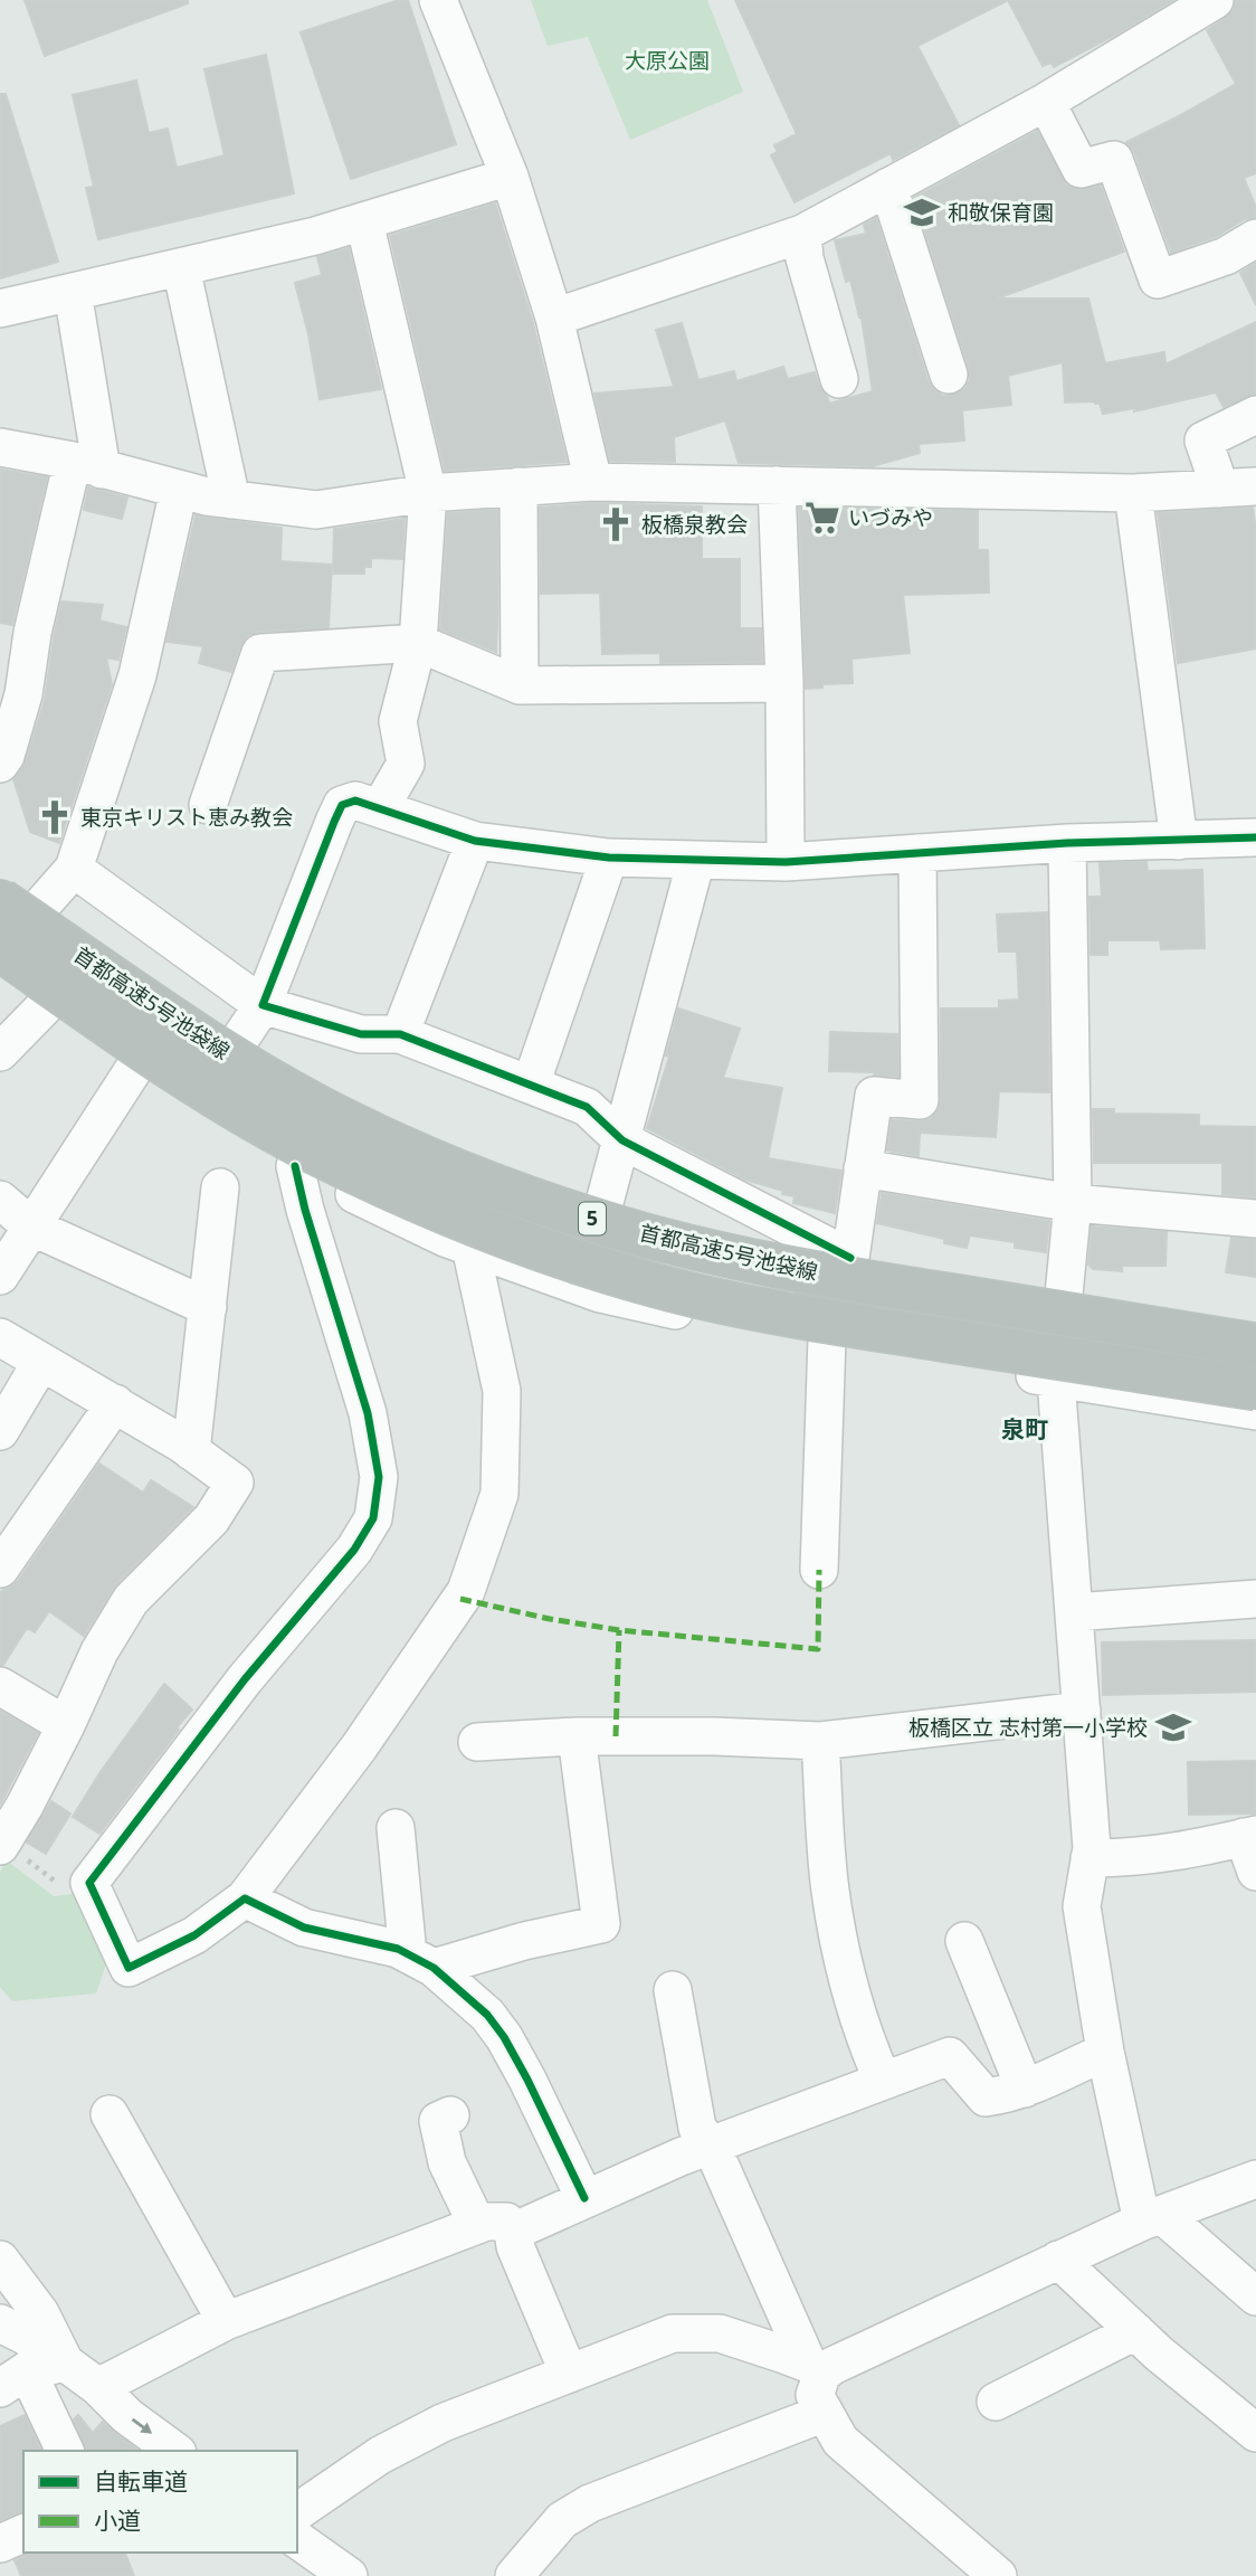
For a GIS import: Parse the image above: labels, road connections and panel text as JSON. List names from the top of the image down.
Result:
{
  "streets": {
    "highway": ["首都高速5号池袋線", "5"]
  },
  "districts": ["泉町"],
  "parks": ["大原公園"],
  "places": {
    "school or university": ["和敬保育園", "板橋区立 志村第一小学校"],
    "supermarket": ["いづみや"],
    "church": ["板橋泉教会", "東京キリスト恵み教会"]
  },
  "legend": ["自転車道", "小道"]
}
